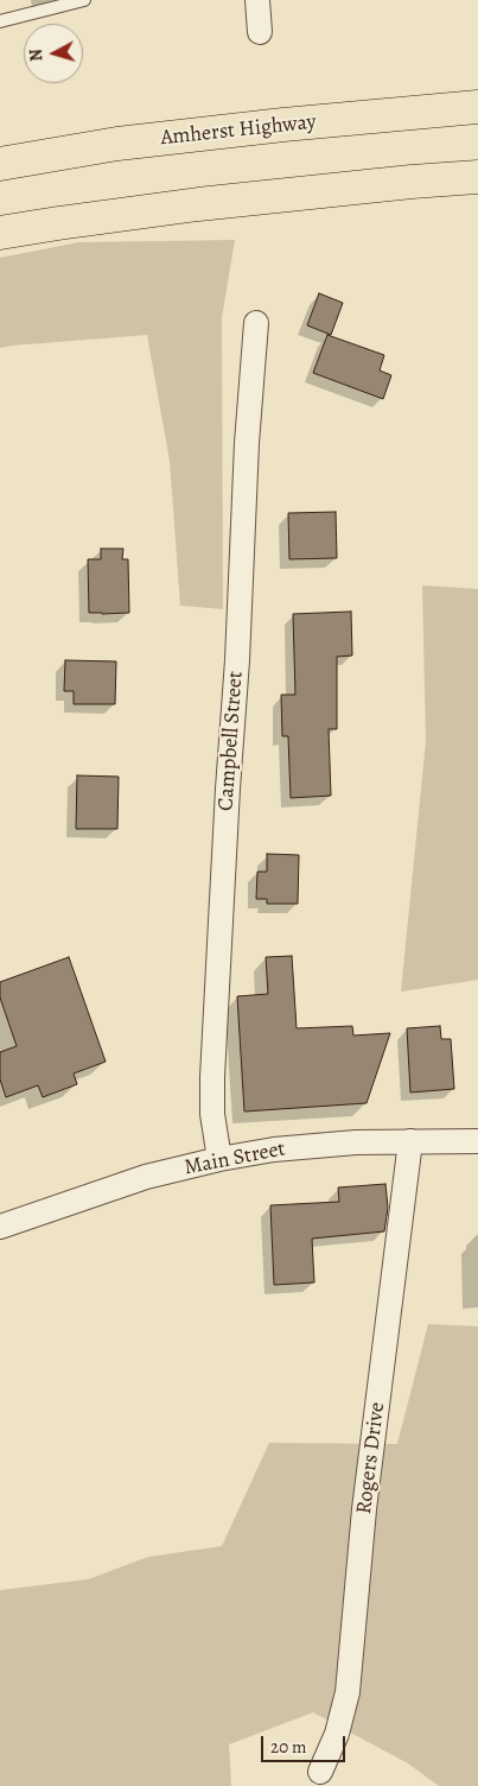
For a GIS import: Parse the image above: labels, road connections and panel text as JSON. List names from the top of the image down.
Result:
{
  "streets": {
    "highway": ["Amherst Highway"],
    "street": ["Campbell Street", "Main Street", "Rogers Drive"]
  },
  "crossings": [
    ["Campbell Street", "Main Street"],
    ["Main Street", "Rogers Drive"]
  ],
  "scale_bar": "20 m",
  "north": "left"
}
